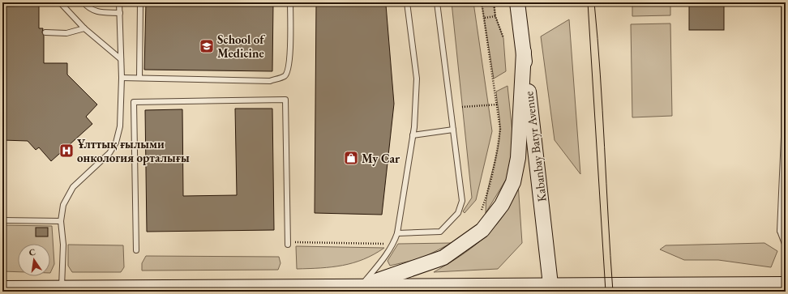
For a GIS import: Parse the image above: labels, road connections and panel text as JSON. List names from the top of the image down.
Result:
{
  "streets": {
    "main road": ["Kabanbay Batyr Avenue"]
  },
  "places": {
    "school or university": ["School of Medicine"],
    "hospital": ["Ұлттық ғылыми онкология орталығы"],
    "shop": ["My Car"]
  },
  "north": "top"
}
